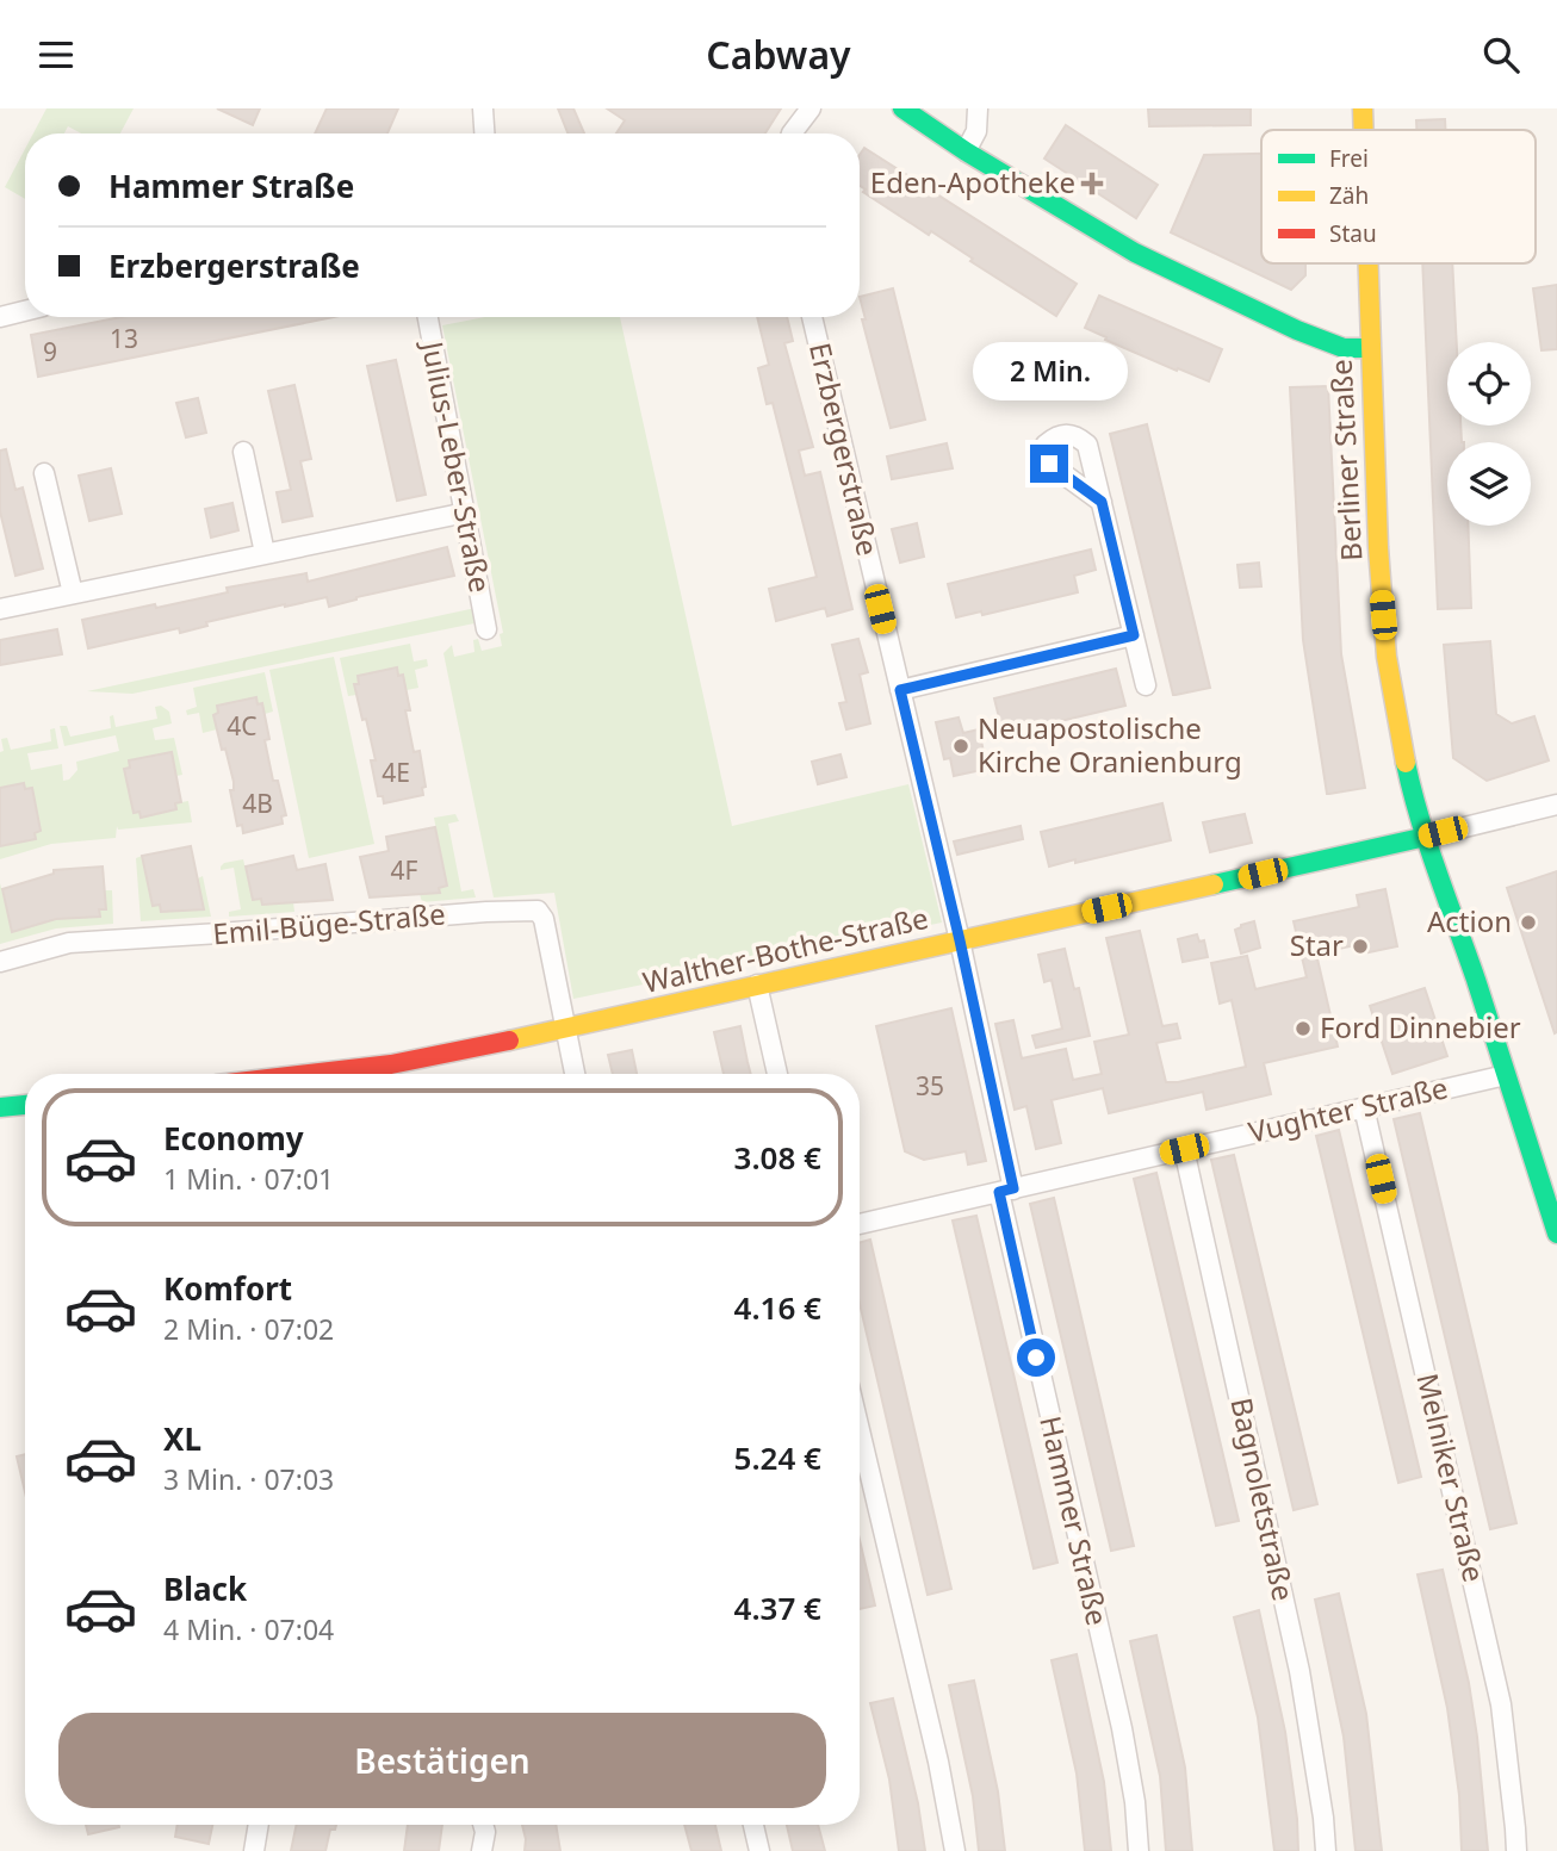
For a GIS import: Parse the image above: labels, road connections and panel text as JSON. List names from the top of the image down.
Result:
{
  "streets": {
    "street": [
      "Erzbergerstraße",
      "Berliner Straße",
      "Julius-Leber-Straße",
      "Emil-Büge-Straße",
      "Walther-Bothe-Straße",
      "Vughter Straße",
      "Melniker Straße",
      "Bagnoletstraße",
      "Hammer Straße"
    ]
  },
  "crossings": [
    ["Erzbergerstraße", "Walther-Bothe-Straße"],
    ["Erzbergerstraße", "Vughter Straße"],
    ["Erzbergerstraße", "Hammer Straße"],
    ["Berliner Straße", "Walther-Bothe-Straße"],
    ["Berliner Straße", "Vughter Straße"],
    ["Emil-Büge-Straße", "Walther-Bothe-Straße"],
    ["Vughter Straße", "Melniker Straße"],
    ["Vughter Straße", "Bagnoletstraße"],
    ["Vughter Straße", "Hammer Straße"]
  ],
  "places": {
    "health": ["Eden-Apotheke"],
    "other": [
      "Neuapostolische Kirche Oranienburg",
      "Action",
      "Star",
      "Ford Dinnebier"
    ]
  },
  "house_numbers": [
    "13",
    "9",
    "4C",
    "4E",
    "4B",
    "4F",
    "35"
  ],
  "legend": ["Frei", "Zäh", "Stau"],
  "page": {
    "header": "Cabway",
    "banner": ["Hammer Straße", "Erzbergerstraße"],
    "bubble": "2 Min.",
    "list": [
      {
        "name": "Economy",
        "note": "1 Min. · 07:01",
        "value": "3.08 €"
      },
      {
        "name": "Komfort",
        "note": "2 Min. · 07:02",
        "value": "4.16 €"
      },
      {
        "name": "XL",
        "note": "3 Min. · 07:03",
        "value": "5.24 €"
      },
      {
        "name": "Black",
        "note": "4 Min. · 07:04",
        "value": "4.37 €"
      }
    ],
    "buttons": "Bestätigen"
  }
}
